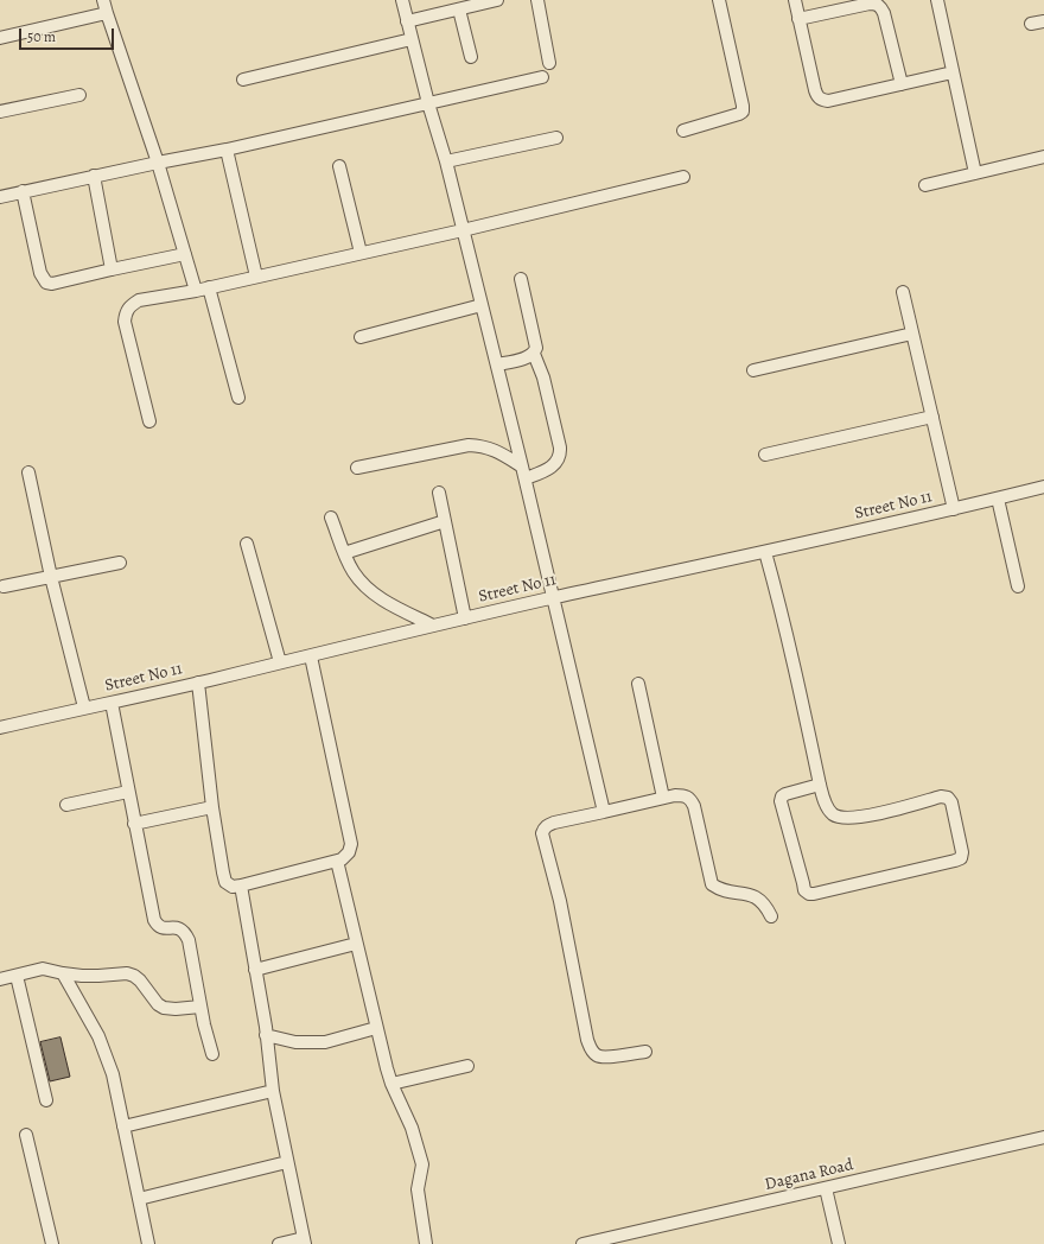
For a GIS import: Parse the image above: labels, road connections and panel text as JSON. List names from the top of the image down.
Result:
{
  "streets": {
    "street": ["Street No 11", "Dagana Road"]
  },
  "scale_bar": "50 m"
}
